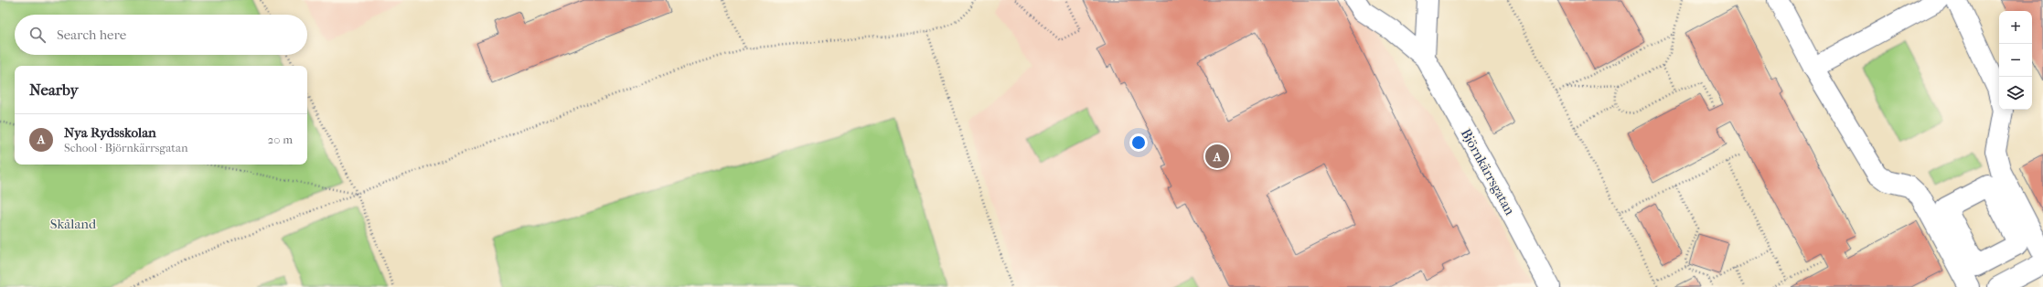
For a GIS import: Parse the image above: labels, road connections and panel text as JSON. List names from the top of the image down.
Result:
{
  "streets": {
    "street": ["Björnkärrsgatan"]
  },
  "parks": ["Skåland"],
  "page": {
    "map_buttons": ["+", "−"],
    "search": "Search here",
    "heading": "Nearby",
    "list": [
      {
        "mark": "A",
        "name": "Nya Rydsskolan",
        "note": "School · Björnkärrsgatan",
        "value": "20 m"
      }
    ],
    "pins": "A"
  }
}
